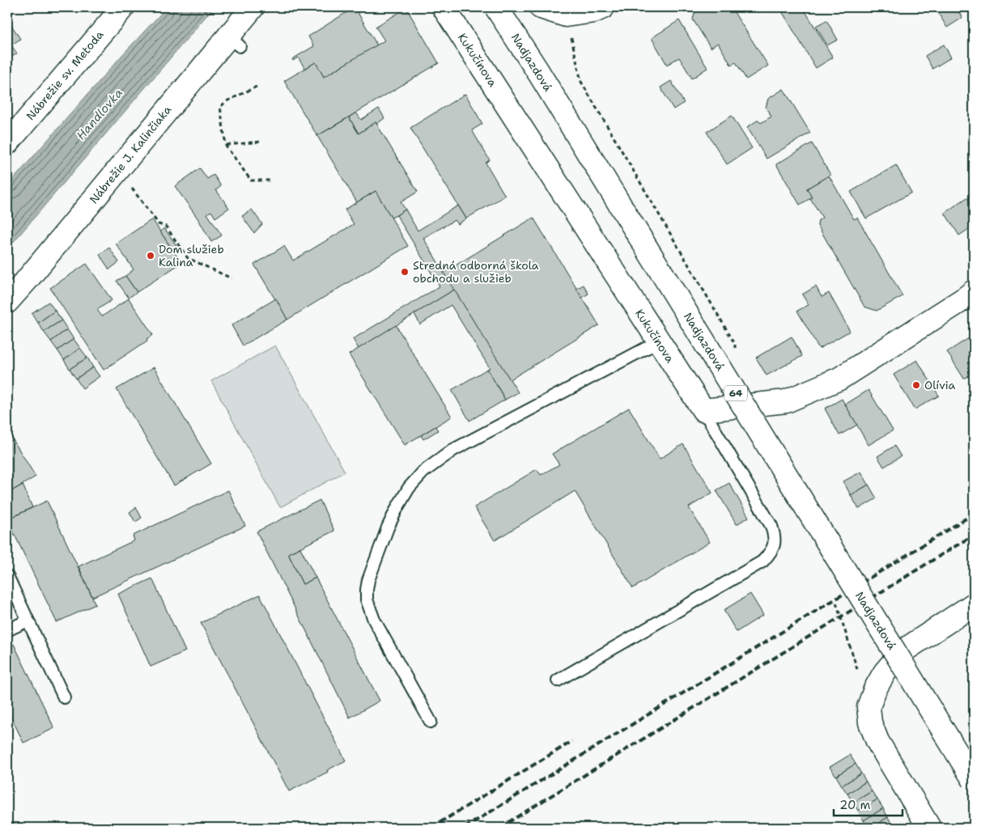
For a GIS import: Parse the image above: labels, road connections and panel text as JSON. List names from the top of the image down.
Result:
{
  "streets": {
    "street": [
      "Kukučínova",
      "Nadjazdová",
      "Nábrežie sv. Metoda",
      "Nábrežie J. Kalinčiaka",
      "64"
    ]
  },
  "water": ["Handlovka"],
  "places": ["Dom služieb Kalina", "Stredná odborná škola obchodu a služieb", "Olívia"],
  "scale_bar": "20 m"
}
